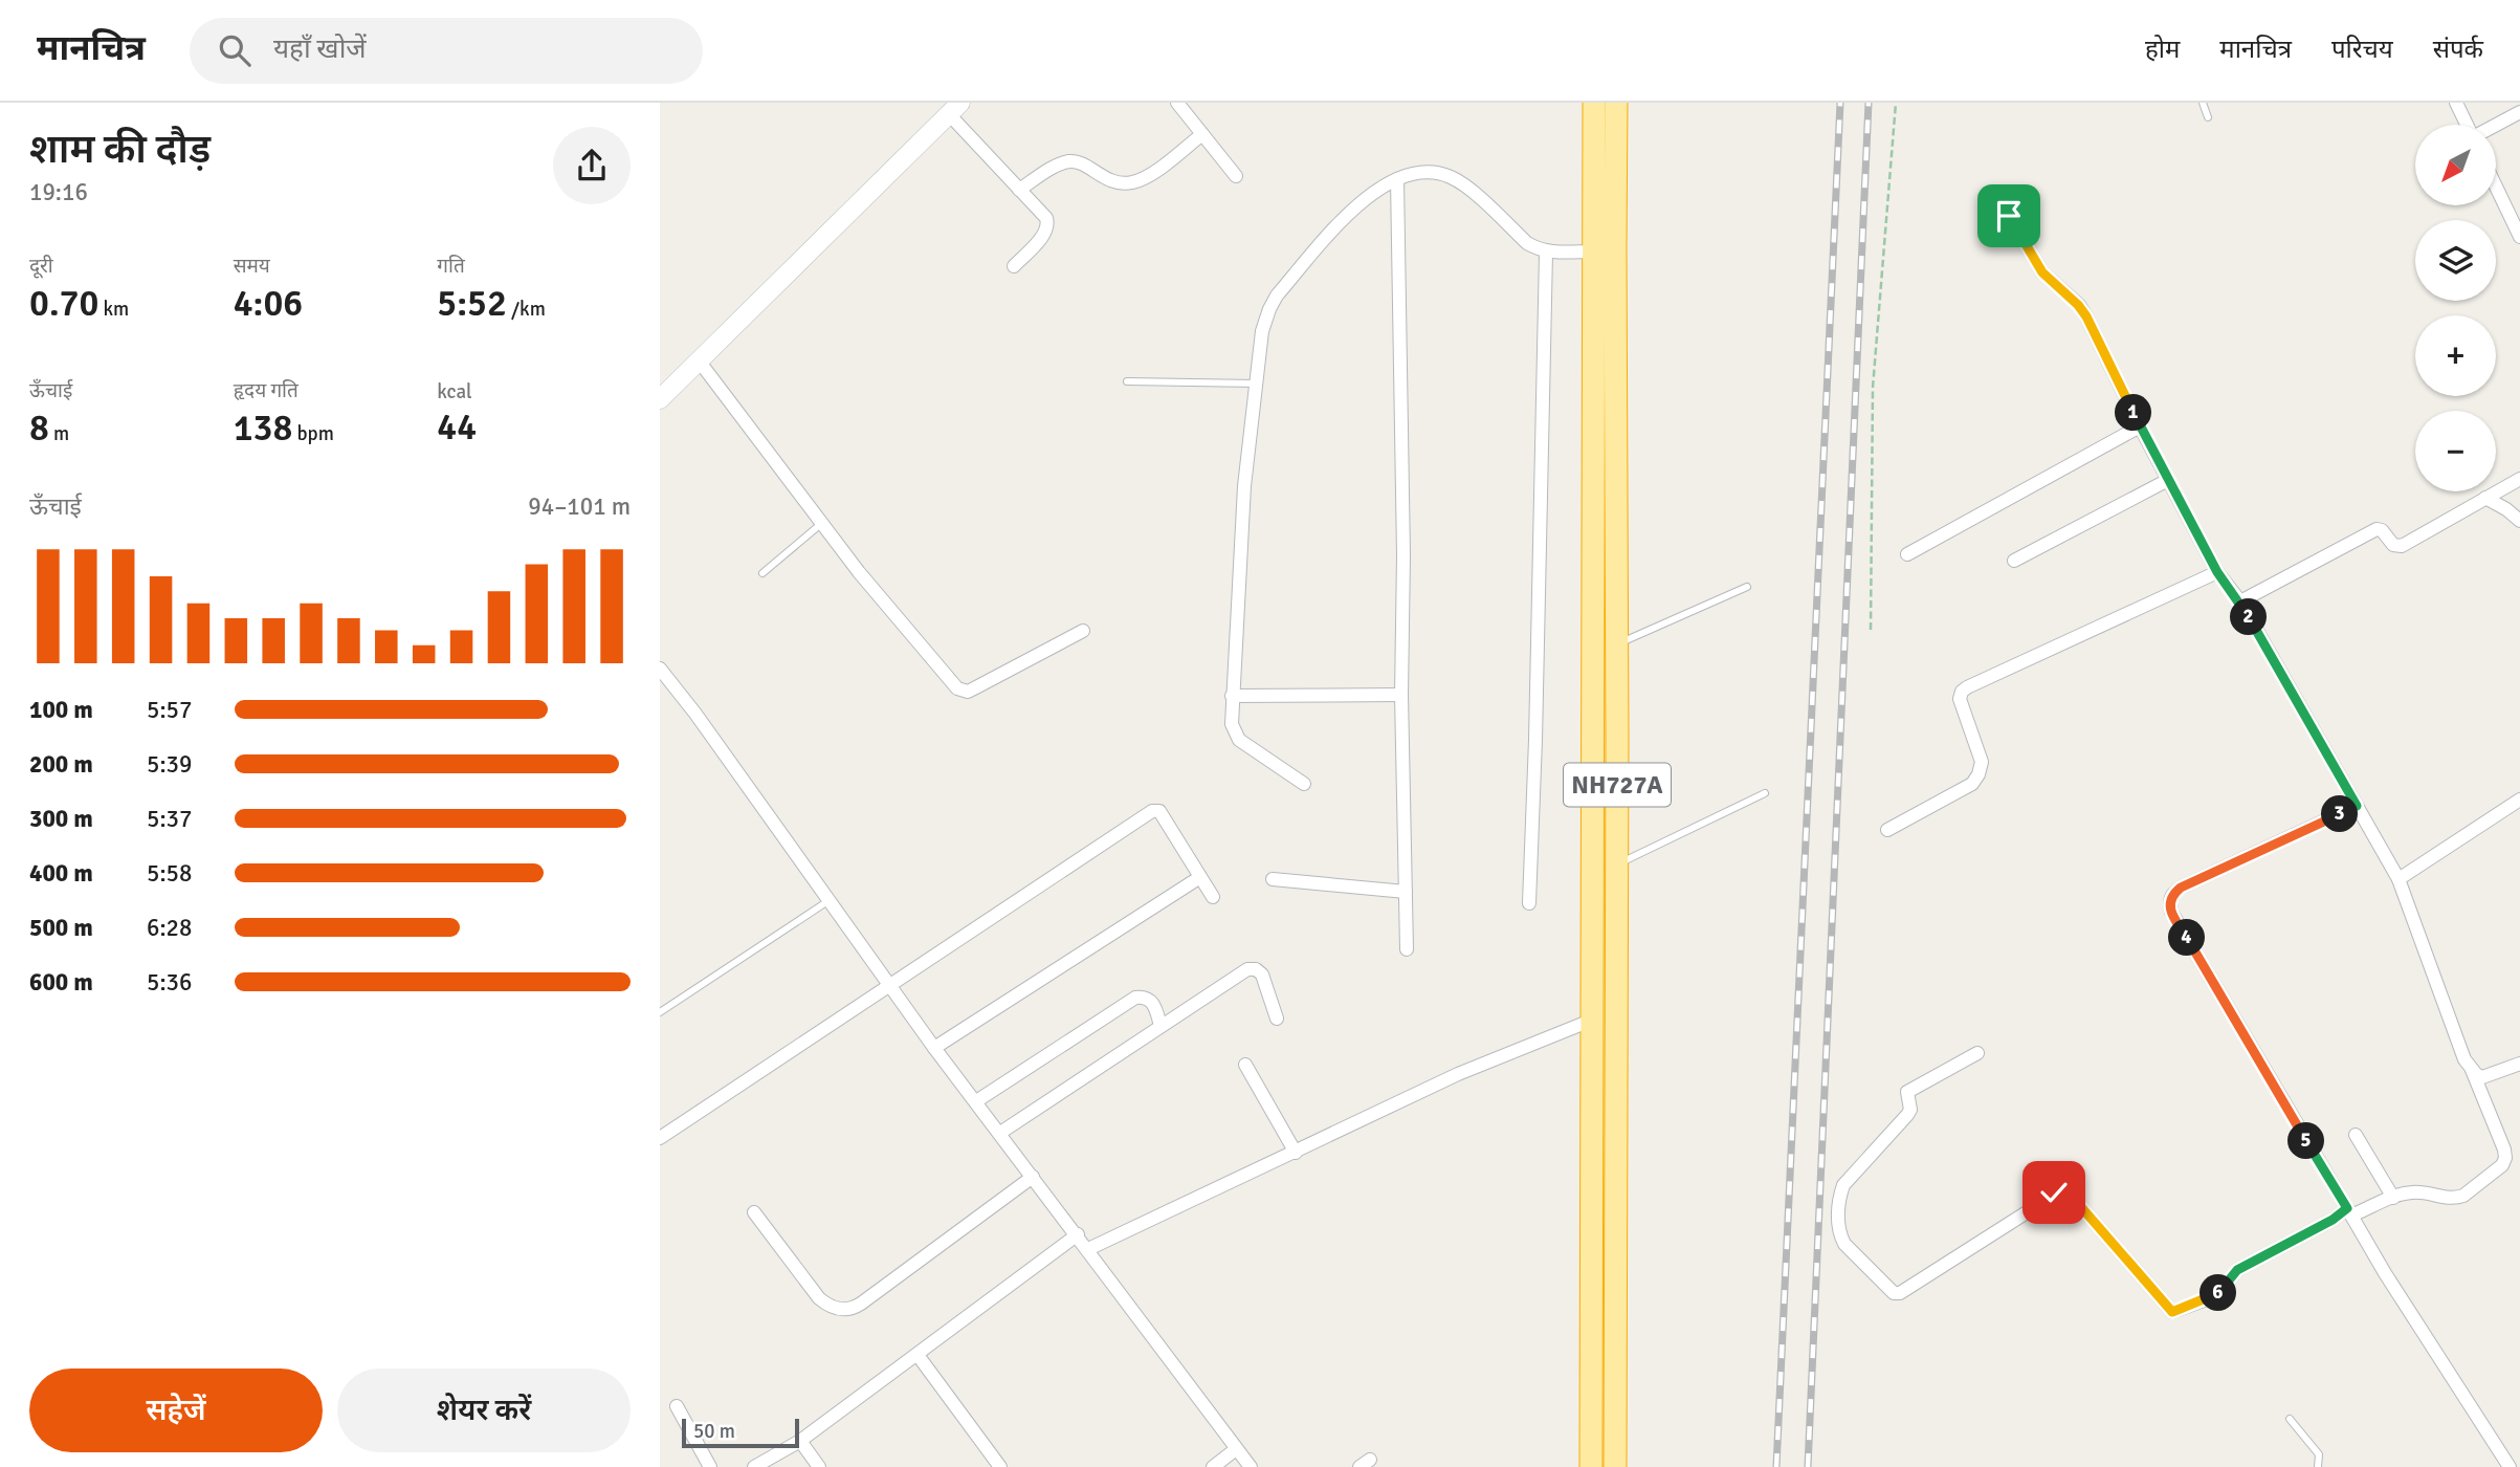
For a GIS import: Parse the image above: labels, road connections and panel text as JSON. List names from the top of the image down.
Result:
{
  "streets": {
    "highway": ["NH727A"]
  },
  "scale_bar": "50 m",
  "north": "bottom left",
  "page": {
    "header": "मानचित्र",
    "search": "यहाँ खोजें",
    "nav": [
      "होम",
      "मानचित्र",
      "परिचय",
      "संपर्क"
    ],
    "heading": ["शाम की दौड़", "19:16"],
    "map_buttons": ["+", "−"],
    "stats": [
      ["दूरी", "0.70 km"],
      ["समय", "4:06"],
      ["गति", "5:52 /km"],
      ["ऊँचाई", "8 m"],
      ["हृदय गति", "138 bpm"],
      ["kcal", "44"]
    ],
    "pins": [
      "1",
      "2",
      "3",
      "4",
      "5",
      "6"
    ],
    "chart": ["ऊँचाई", "94–101 m"],
    "list": [
      {
        "name": "100 m",
        "note": "5:57"
      },
      {
        "name": "200 m",
        "note": "5:39"
      },
      {
        "name": "300 m",
        "note": "5:37"
      },
      {
        "name": "400 m",
        "note": "5:58"
      },
      {
        "name": "500 m",
        "note": "6:28"
      },
      {
        "name": "600 m",
        "note": "5:36"
      }
    ],
    "buttons": ["सहेजें", "शेयर करें"],
    "scale": "50 m"
  }
}
